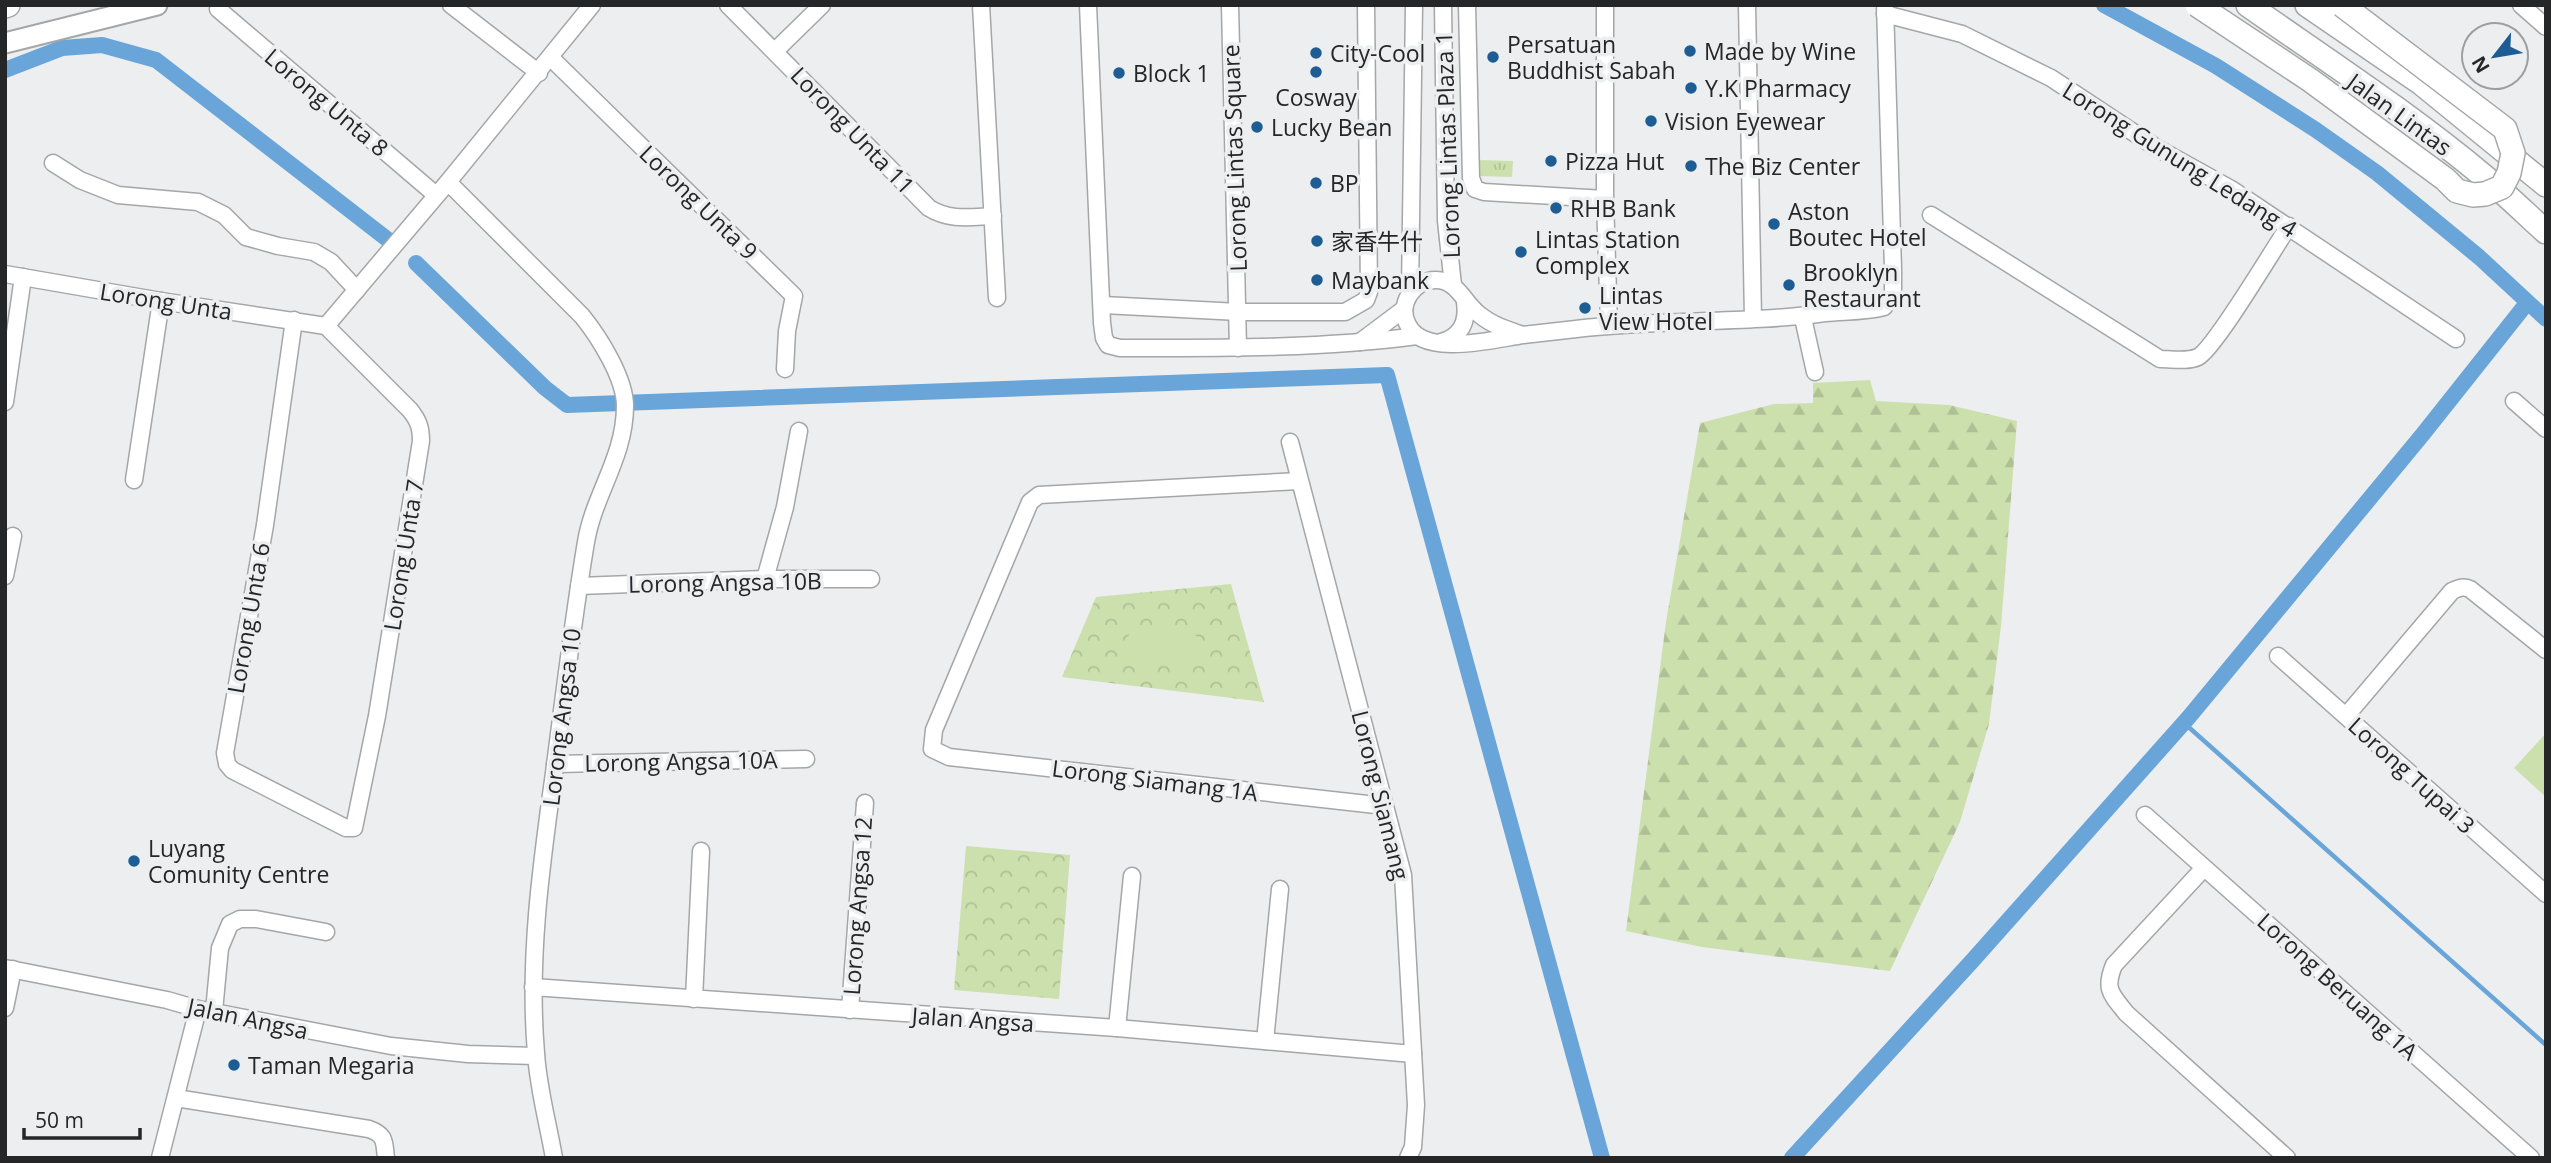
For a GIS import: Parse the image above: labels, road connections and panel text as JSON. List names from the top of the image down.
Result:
{
  "streets": {
    "highway": ["Jalan Lintas"],
    "street": [
      "Lorong Unta 8",
      "Lorong Unta 11",
      "Lorong Lintas Plaza 1",
      "Lorong Lintas Square",
      "Lorong Gunung Ledang 4",
      "Lorong Unta 9",
      "Lorong Unta",
      "Lorong Unta 7",
      "Lorong Angsa 10B",
      "Lorong Unta 6",
      "Lorong Angsa 10",
      "Lorong Angsa 10A",
      "Lorong Tupai 3",
      "Lorong Siamang 1A",
      "Lorong Siamang",
      "Lorong Angsa 12",
      "Lorong Beruang 1A",
      "Jalan Angsa"
    ]
  },
  "crossings": [
    ["Lorong Unta 8", "Lorong Angsa 10"],
    ["Lorong Unta", "Lorong Unta 7"],
    ["Lorong Unta", "Lorong Unta 6"],
    ["Lorong Unta 7", "Lorong Unta 6"],
    ["Lorong Angsa 10B", "Lorong Angsa 10"],
    ["Lorong Angsa 10", "Lorong Angsa 10A"],
    ["Lorong Angsa 10", "Jalan Angsa"],
    ["Lorong Siamang 1A", "Lorong Siamang"],
    ["Lorong Siamang", "Jalan Angsa"],
    ["Lorong Angsa 12", "Jalan Angsa"]
  ],
  "places": [
    "Made by Wine",
    "City-Cool",
    "Persatuan Buddhist Sabah",
    "Cosway",
    "Block 1",
    "Y.K Pharmacy",
    "Vision Eyewear",
    "Lucky Bean",
    "Pizza Hut",
    "The Biz Center",
    "BP",
    "RHB Bank",
    "Aston Boutec Hotel",
    "家香牛什",
    "Lintas Station Complex",
    "Maybank",
    "Brooklyn Restaurant",
    "Lintas View Hotel",
    "Luyang Comunity Centre",
    "Taman Megaria"
  ],
  "scale_bar": "50 m",
  "north": "bottom left"
}
